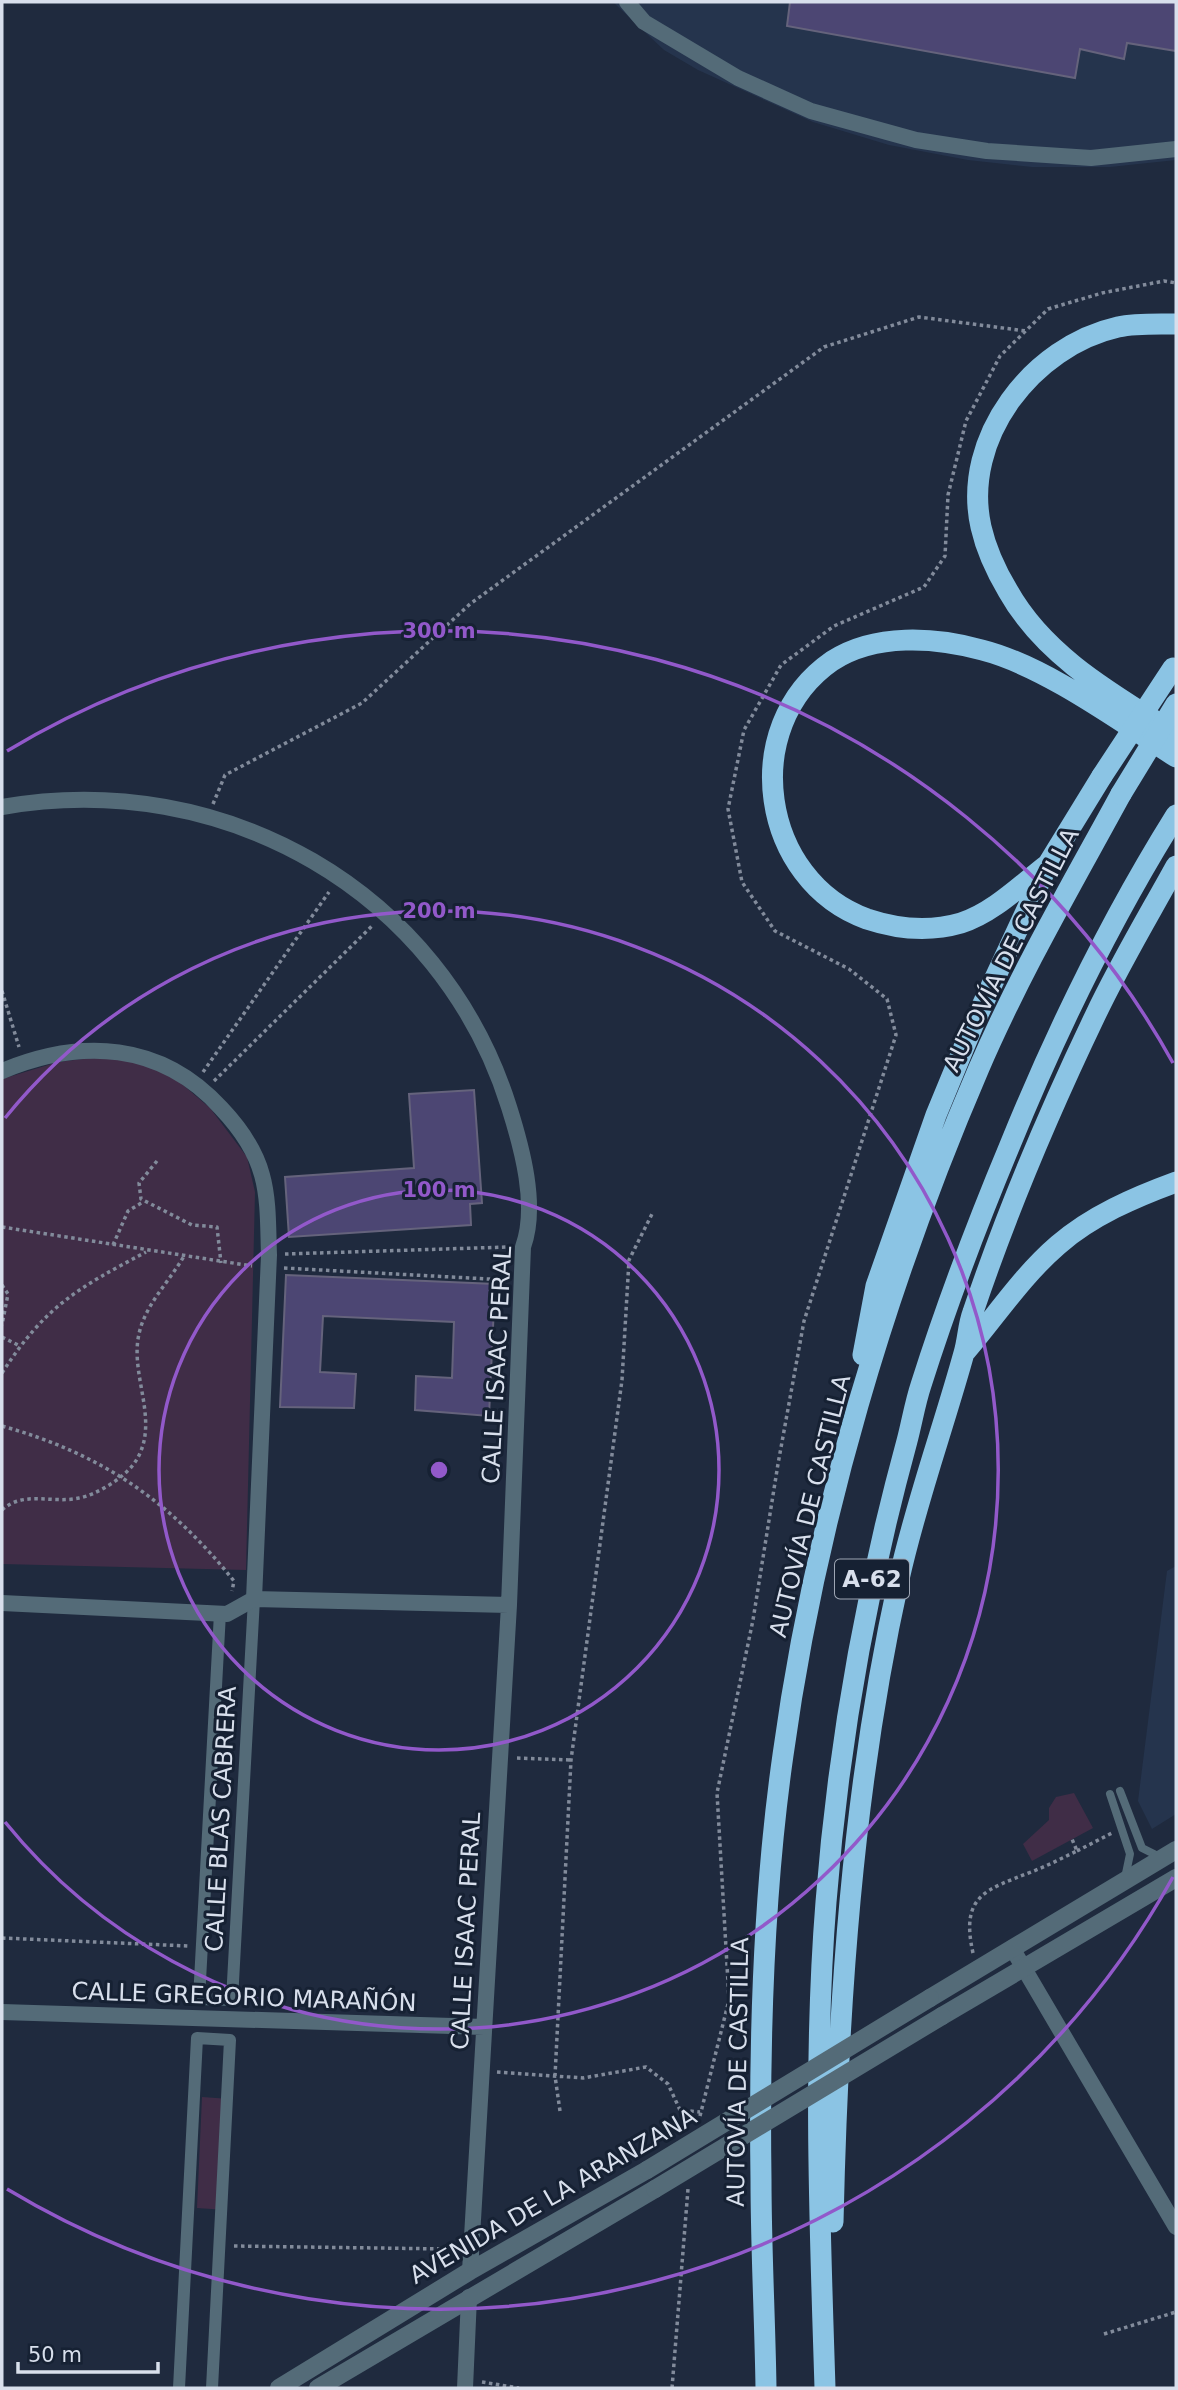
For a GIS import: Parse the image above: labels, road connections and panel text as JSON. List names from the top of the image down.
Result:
{
  "streets": {
    "highway": ["AUTOVÍA DE CASTILLA", "A-62"],
    "street": [
      "CALLE ISAAC PERAL",
      "CALLE BLAS CABRERA",
      "CALLE GREGORIO MARAÑÓN",
      "AVENIDA DE LA ARANZANA"
    ]
  },
  "crossings": [
    ["CALLE ISAAC PERAL", "CALLE GREGORIO MARAÑÓN"],
    ["CALLE ISAAC PERAL", "AVENIDA DE LA ARANZANA"]
  ],
  "scale_bar": "50 m",
  "rings": ["300 m", "200 m", "100 m"]
}
